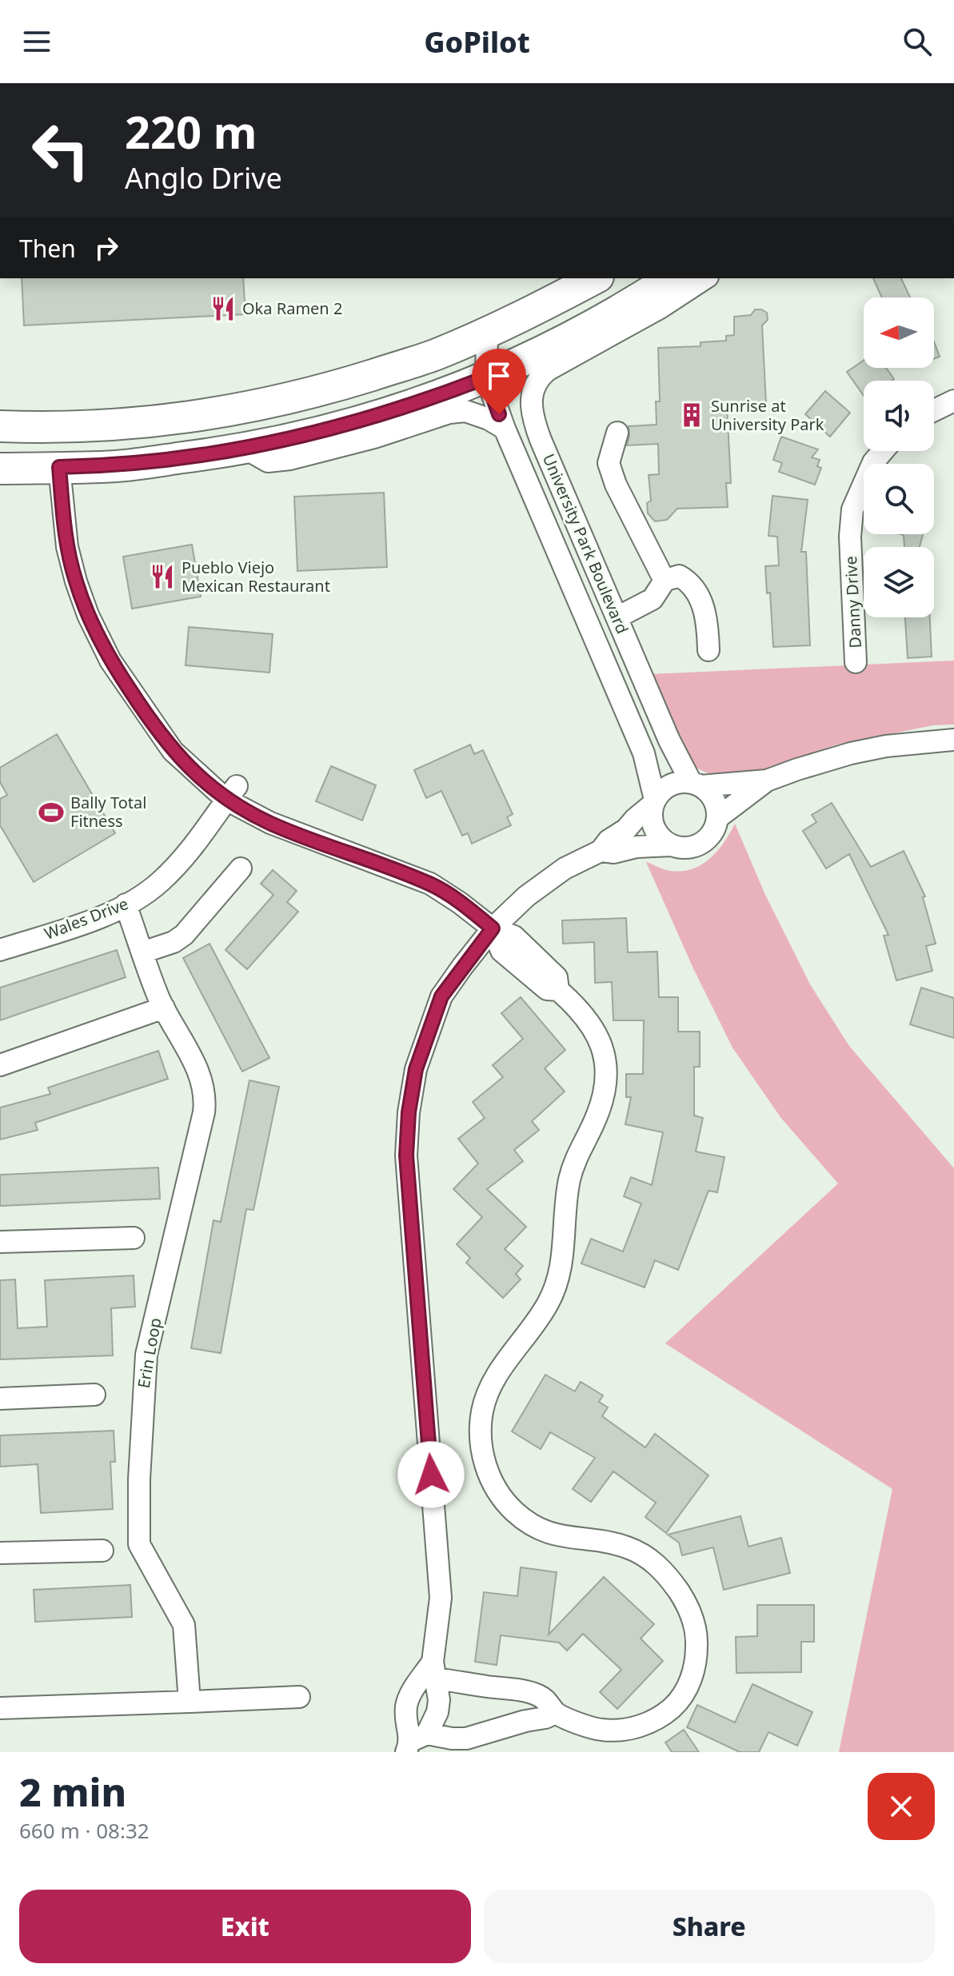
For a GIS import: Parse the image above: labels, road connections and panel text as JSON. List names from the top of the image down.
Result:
{
  "streets": {
    "street": [
      "University Park Boulevard",
      "Danny Drive",
      "Wales Drive",
      "Erin Loop"
    ]
  },
  "crossings": [
    ["Wales Drive", "Erin Loop"]
  ],
  "places": {
    "restaurant": ["Oka Ramen 2", "Pueblo Viejo Mexican Restaurant"],
    "building": ["Sunrise at University Park"],
    "sports": ["Bally Total Fitness"]
  },
  "north": "left",
  "page": {
    "header": "GoPilot",
    "turn": ["220 m", "Anglo Drive"],
    "then": "Then",
    "heading": ["2 min", "660 m · 08:32"],
    "buttons": ["Exit", "Share"]
  }
}
